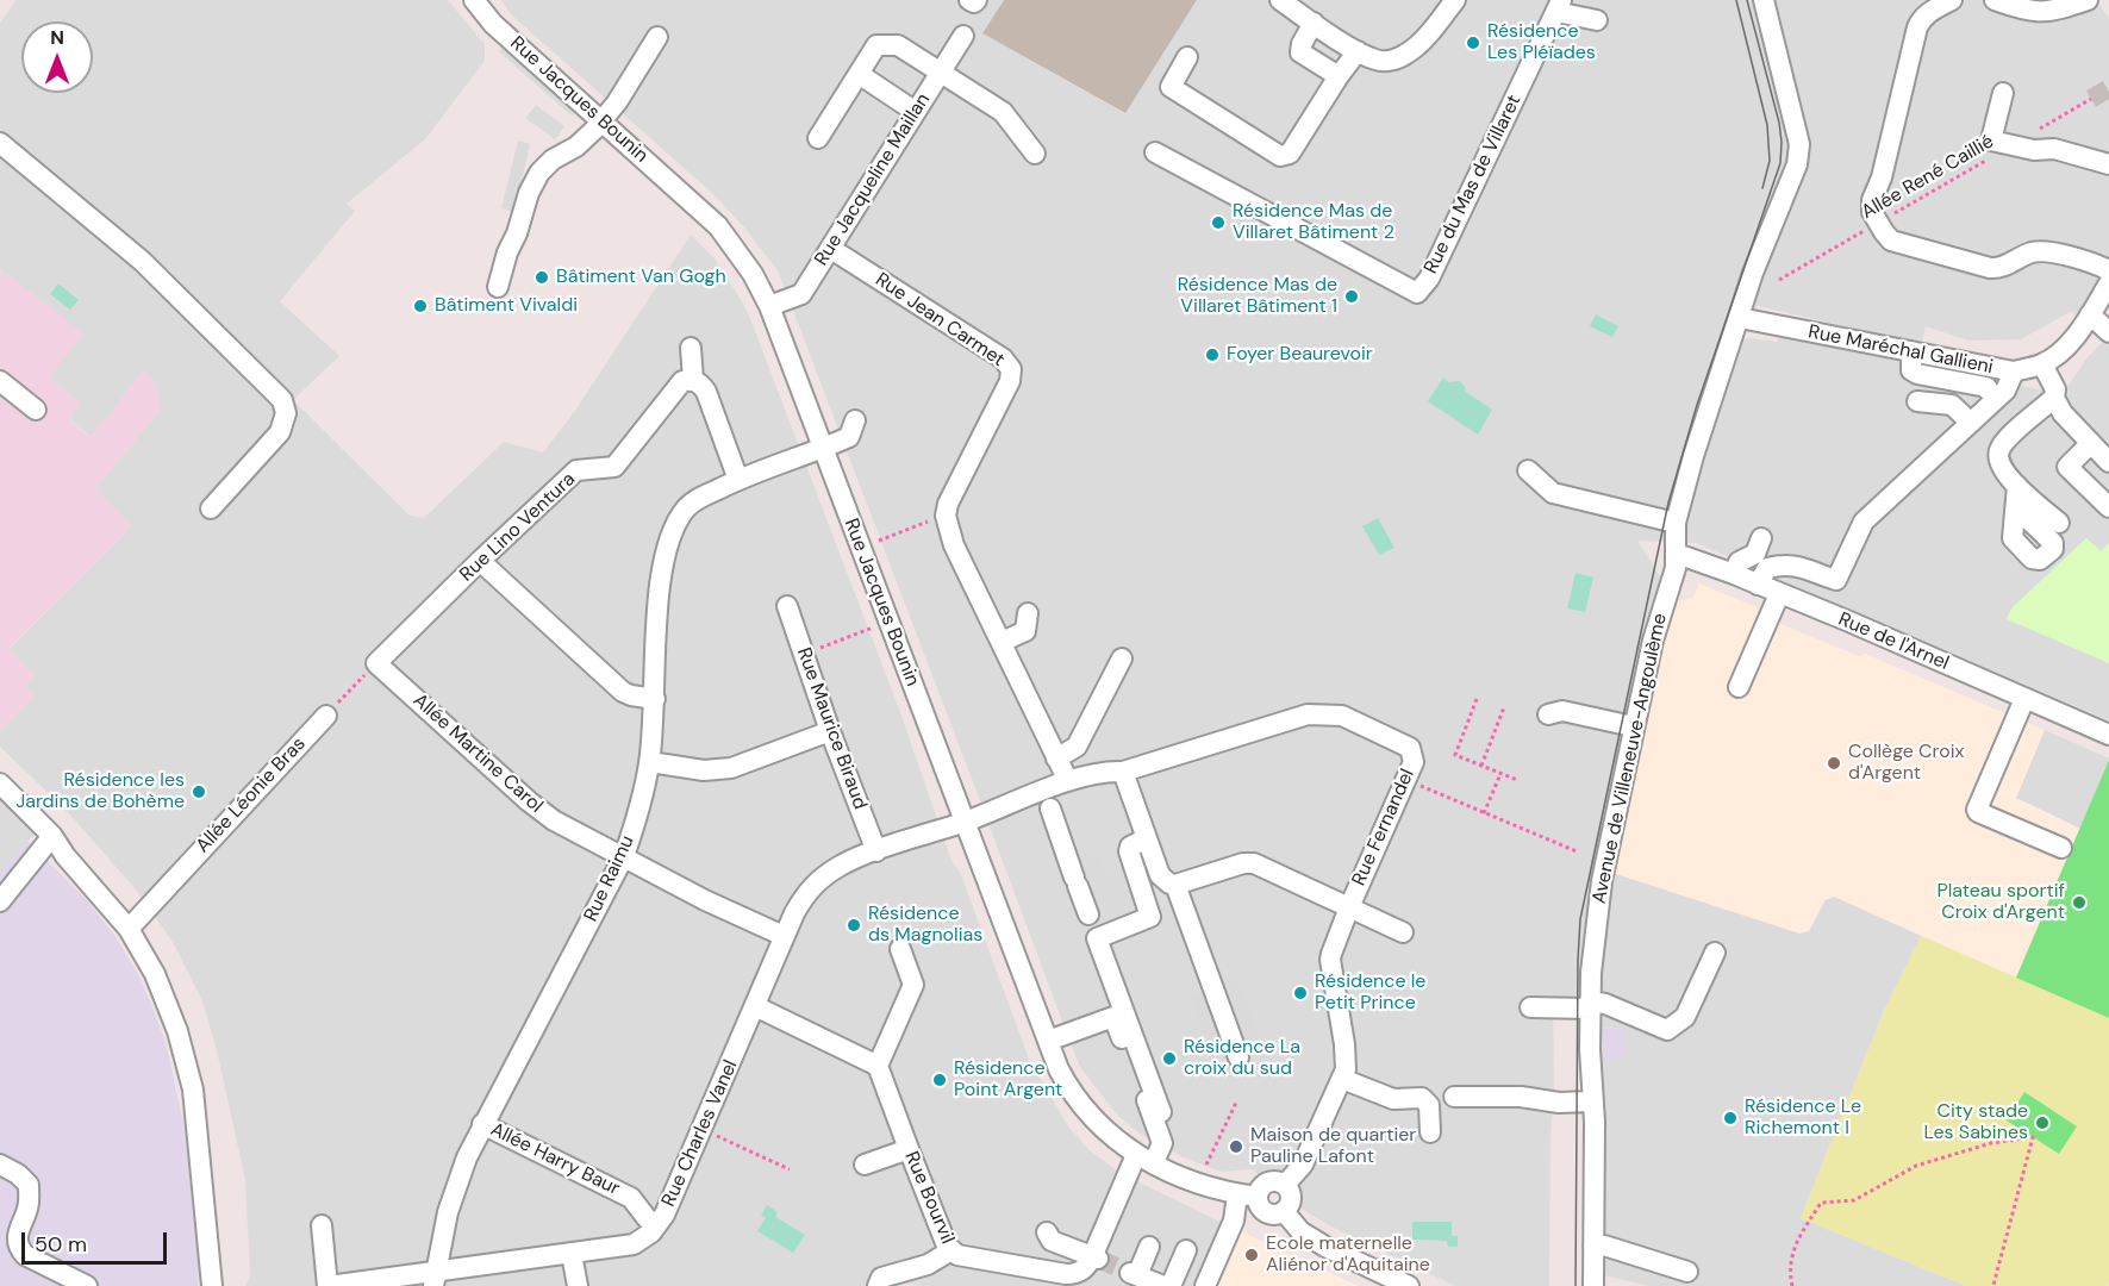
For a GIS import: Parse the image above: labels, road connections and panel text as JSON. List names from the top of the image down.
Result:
{
  "streets": {
    "street": [
      "Rue Jacques Bounin",
      "Rue Jacqueline Maillan",
      "Rue du Mas de Villaret",
      "Rue Jean Carmet",
      "Rue Maréchal Gallieni",
      "Rue Lino Ventura",
      "Rue de l'Arnel",
      "Rue Maurice Biraud",
      "Allée Martine Carol",
      "Avenue de Villeneuve-Angoulème",
      "Allée Léonie Bras",
      "Rue Fernandel",
      "Rue Raimu",
      "Rue Charles Vanel",
      "Allée Harry Baur",
      "Rue Bourvil"
    ],
    "path": ["Allée René Caillié"]
  },
  "crossings": [
    ["Rue Jacques Bounin", "Rue Jacqueline Maillan"],
    ["Rue Jacques Bounin", "Rue Fernandel"],
    ["Rue Jacques Bounin", "Rue Raimu"],
    ["Rue Jacques Bounin", "Rue Charles Vanel"],
    ["Rue Jacques Bounin", "Rue Bourvil"],
    ["Rue Jacqueline Maillan", "Rue Jean Carmet"],
    ["Rue Maréchal Gallieni", "Avenue de Villeneuve-Angoulème"],
    ["Rue Lino Ventura", "Allée Martine Carol"],
    ["Rue de l'Arnel", "Avenue de Villeneuve-Angoulème"],
    ["Rue Maurice Biraud", "Rue Charles Vanel"],
    ["Allée Martine Carol", "Rue Raimu"],
    ["Allée Martine Carol", "Rue Charles Vanel"],
    ["Rue Fernandel", "Rue Charles Vanel"],
    ["Rue Raimu", "Rue Charles Vanel"],
    ["Rue Raimu", "Allée Harry Baur"],
    ["Rue Charles Vanel", "Allée Harry Baur"]
  ],
  "places": [
    "Résidence Les Pléïades",
    "Résidence Mas de Villaret Bâtiment 2",
    "Bâtiment Van Gogh",
    "Résidence Mas de Villaret Bâtiment 1",
    "Bâtiment Vivaldi",
    "Foyer Beaurevoir",
    "Collège Croix d'Argent",
    "Résidence les Jardins de Bohème",
    "Plateau sportif Croix d'Argent",
    "Résidence ds Magnolias",
    "Résidence le Petit Prince",
    "Résidence La croix du sud",
    "Résidence Point Argent",
    "Résidence Le Richemont I",
    "City stade Les Sabines",
    "Maison de quartier Pauline Lafont",
    "Ecole maternelle Aliénor d'Aquitaine"
  ],
  "scale_bar": "50 m",
  "north": "top"
}
